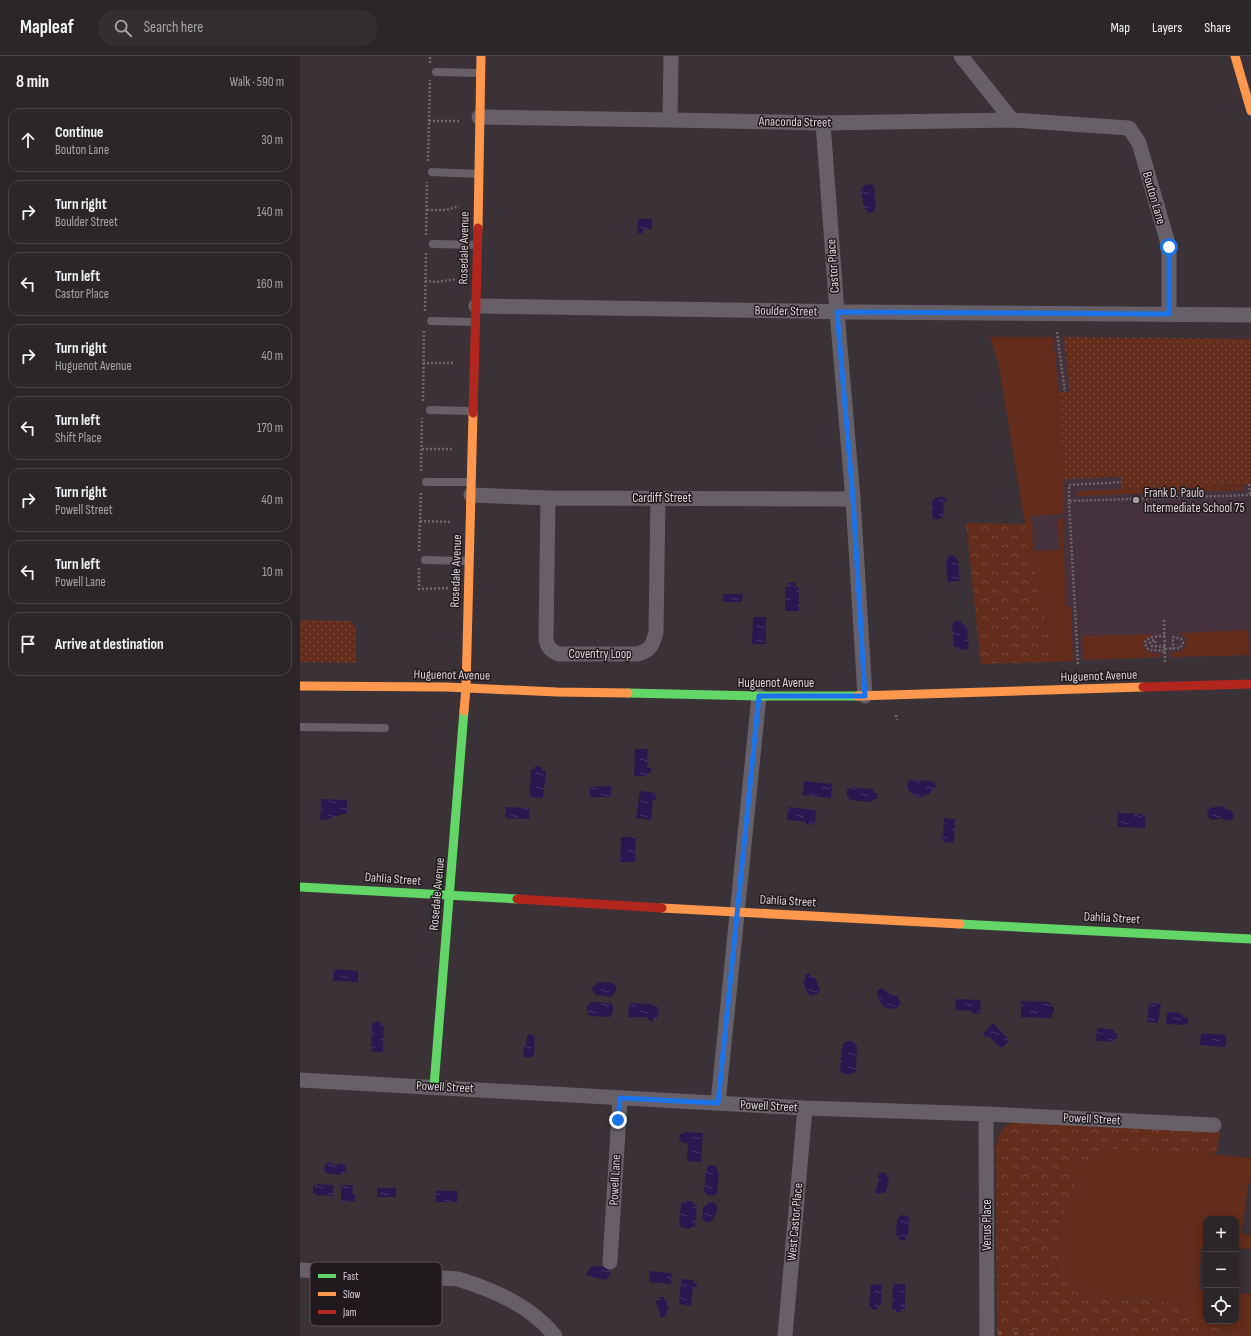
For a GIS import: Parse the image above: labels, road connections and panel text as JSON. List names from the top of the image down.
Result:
{
  "streets": {
    "street": [
      "Anaconda Street",
      "Bouton Lane",
      "Rosedale Avenue",
      "Castor Place",
      "Boulder Street",
      "Cardiff Street",
      "Coventry Loop",
      "Huguenot Avenue",
      "Dahlia Street",
      "Powell Street",
      "Powell Lane",
      "West Castor Place",
      "Venus Place"
    ]
  },
  "crossings": [
    ["Anaconda Street", "Bouton Lane"],
    ["Anaconda Street", "Rosedale Avenue"],
    ["Anaconda Street", "Castor Place"],
    ["Bouton Lane", "Boulder Street"],
    ["Rosedale Avenue", "Boulder Street"],
    ["Rosedale Avenue", "Cardiff Street"],
    ["Rosedale Avenue", "Huguenot Avenue"],
    ["Rosedale Avenue", "Dahlia Street"],
    ["Rosedale Avenue", "Powell Street"],
    ["Castor Place", "Boulder Street"],
    ["Castor Place", "Cardiff Street"],
    ["Castor Place", "Huguenot Avenue"],
    ["Cardiff Street", "Coventry Loop"],
    ["Powell Street", "Powell Lane"],
    ["Powell Street", "West Castor Place"],
    ["Powell Street", "Venus Place"]
  ],
  "places": ["Frank D. Paulo Intermediate School 75"],
  "legend": ["Fast", "Slow", "Jam"],
  "page": {
    "header": "Mapleaf",
    "search": "Search here",
    "nav": ["Map", "Layers", "Share"],
    "heading": ["8 min", "Walk · 590 m"],
    "list": [
      ["Continue", "Bouton Lane", "30 m"],
      ["Turn right", "Boulder Street", "140 m"],
      ["Turn left", "Castor Place", "160 m"],
      ["Turn right", "Huguenot Avenue", "40 m"],
      ["Turn left", "Shift Place", "170 m"],
      ["Turn right", "Powell Street", "40 m"],
      ["Turn left", "Powell Lane", "10 m"],
      "Arrive at destination"
    ],
    "map_buttons": ["+", "−"]
  }
}
